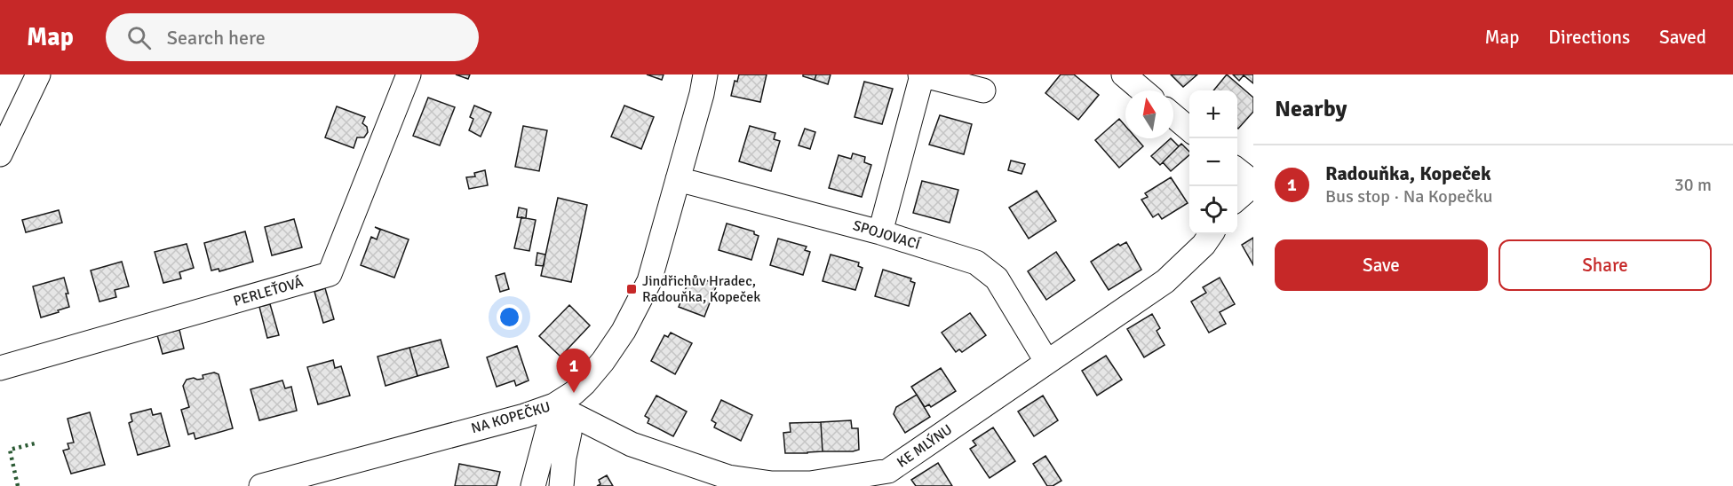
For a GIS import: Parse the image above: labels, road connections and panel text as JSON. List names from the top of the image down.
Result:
{
  "streets": {
    "street": [
      "SPOJOVACÍ",
      "PERLEŤOVÁ",
      "NA KOPEČKU",
      "KE MLÝNU"
    ]
  },
  "crossings": [
    ["SPOJOVACÍ", "NA KOPEČKU"],
    ["SPOJOVACÍ", "KE MLÝNU"],
    ["NA KOPEČKU", "KE MLÝNU"]
  ],
  "places": {
    "transit": ["Jindřichův Hradec, Radouňka, Kopeček"]
  },
  "north": "top",
  "page": {
    "header": "Map",
    "search": "Search here",
    "nav": ["Map", "Directions", "Saved"],
    "heading": "Nearby",
    "map_buttons": ["+", "−"],
    "list": [
      {
        "mark": "1",
        "name": "Radouňka, Kopeček",
        "note": "Bus stop · Na Kopečku",
        "value": "30 m"
      }
    ],
    "buttons": ["Save", "Share"],
    "pins": "1"
  }
}
